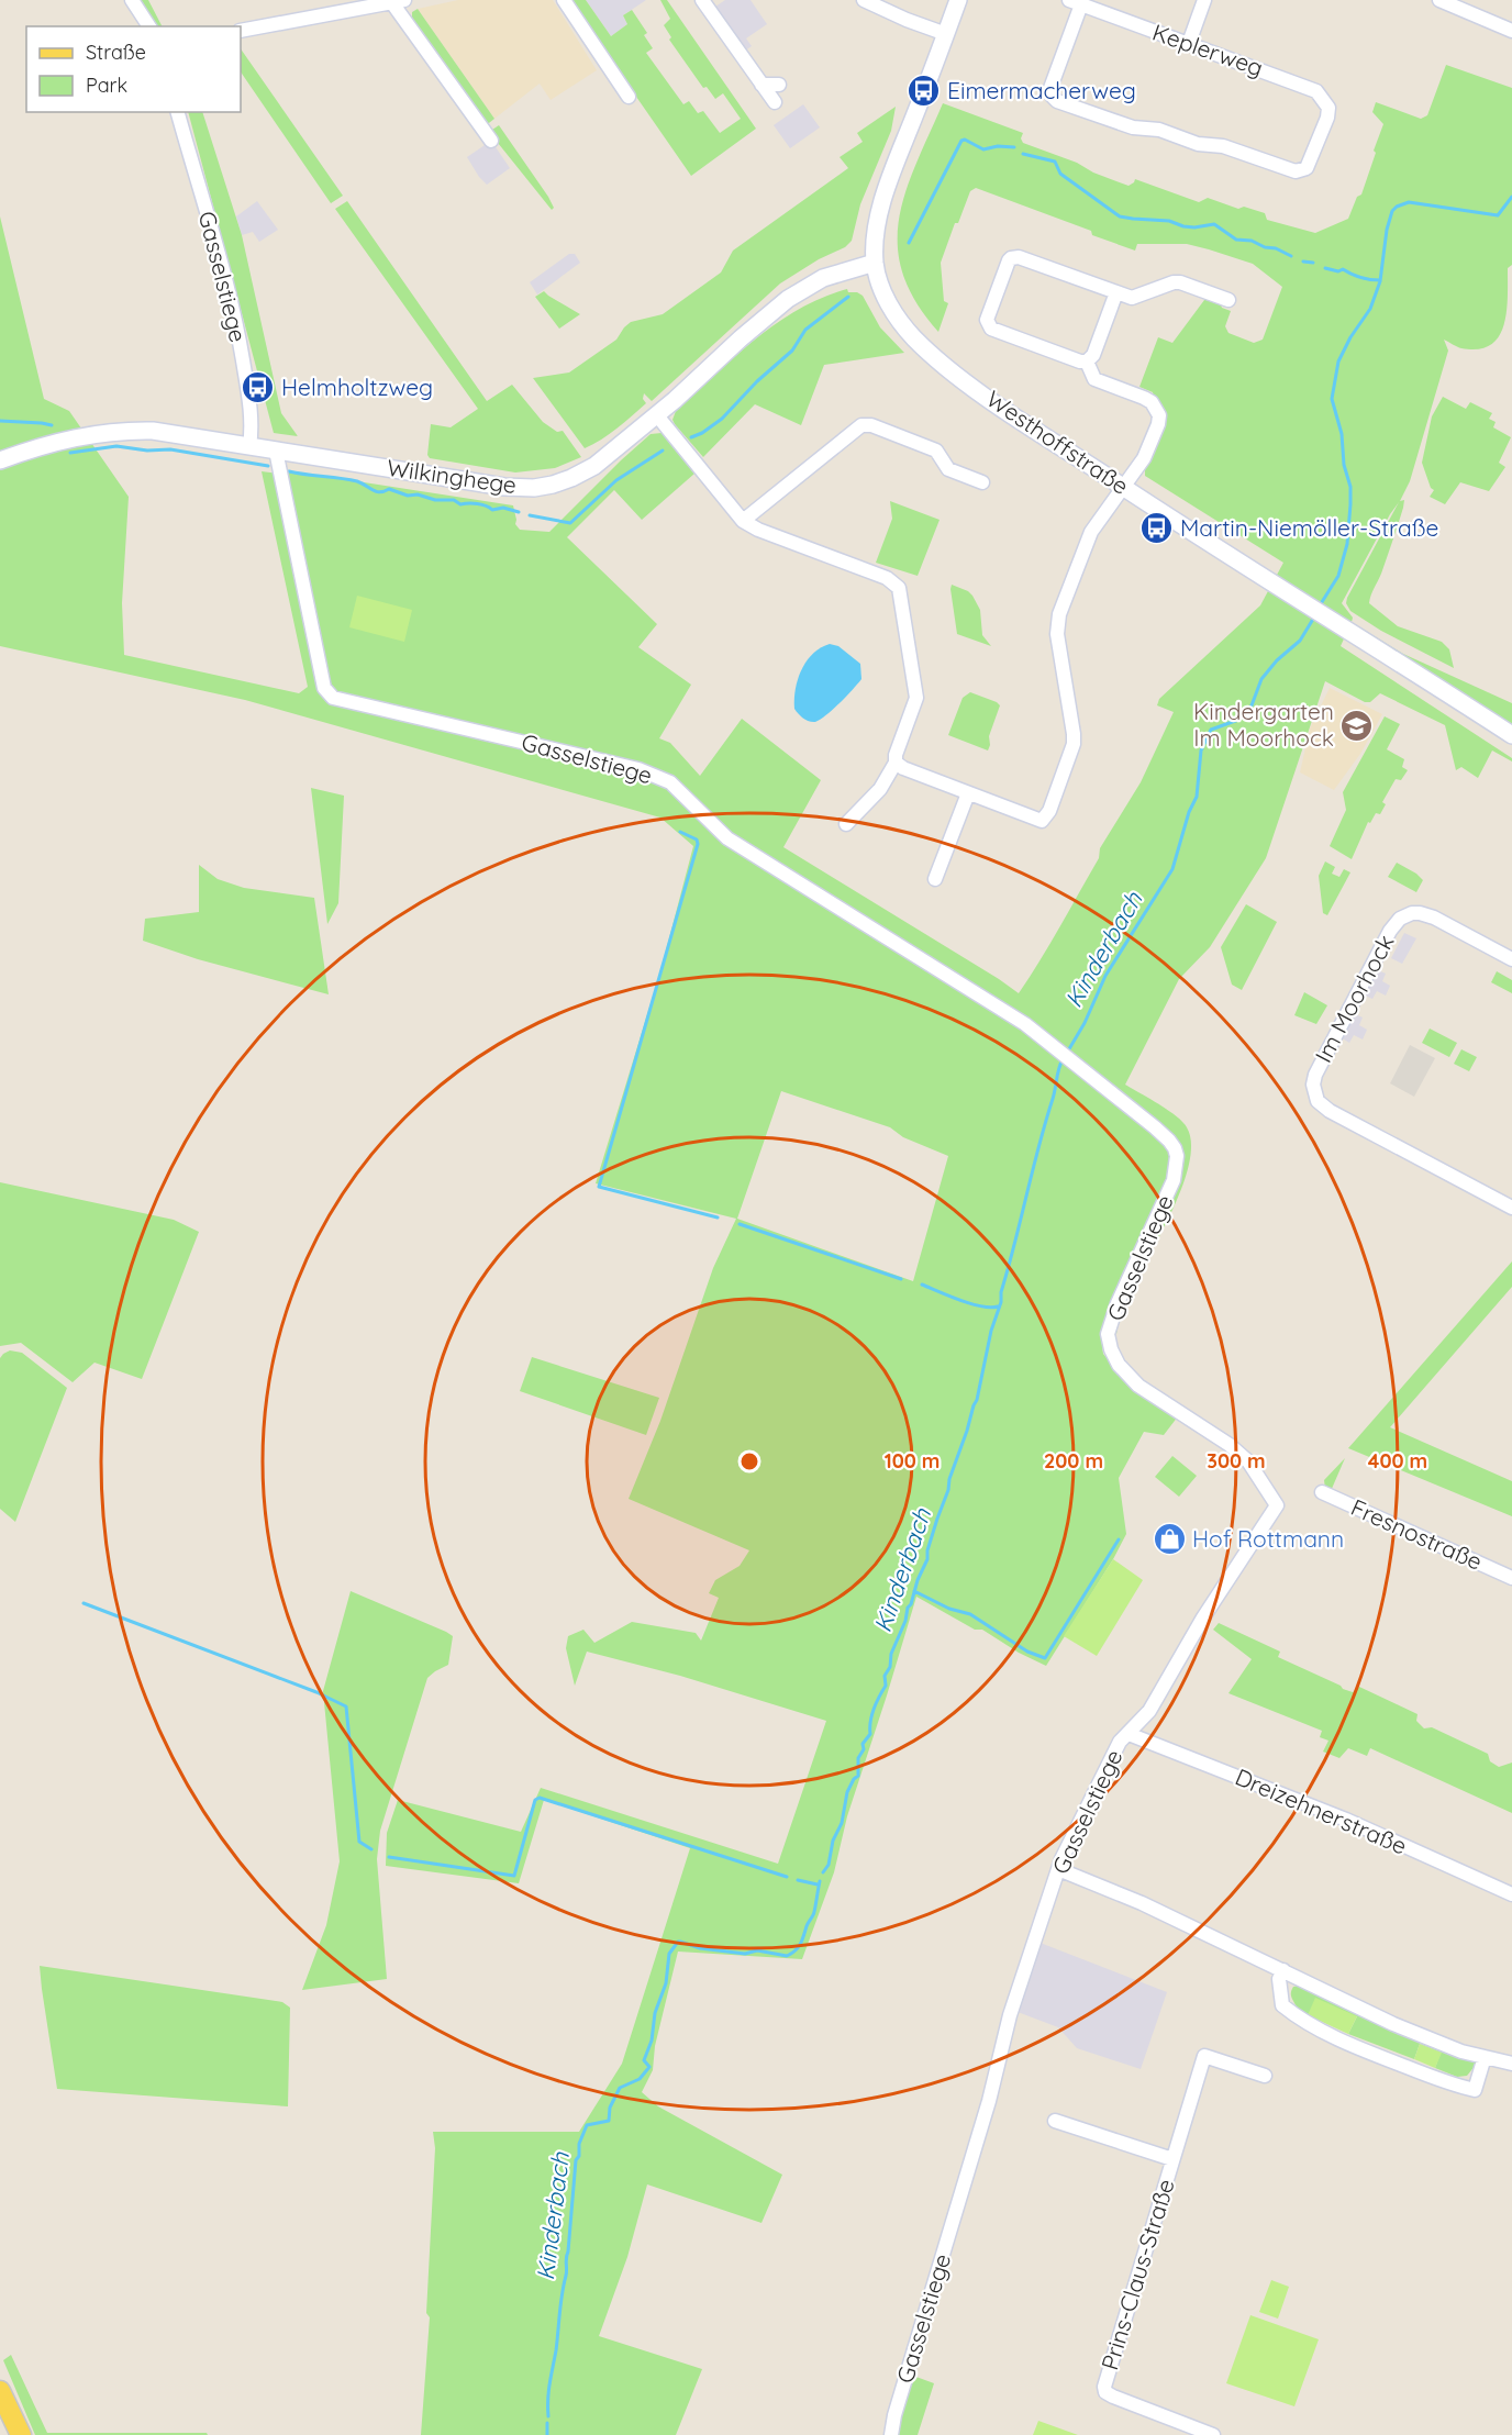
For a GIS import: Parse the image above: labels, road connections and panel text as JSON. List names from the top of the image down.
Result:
{
  "streets": {
    "street": [
      "Keplerweg",
      "Gasselstiege",
      "Westhoffstraße",
      "Wilkinghege",
      "Im Moorhock",
      "Fresnostraße",
      "Dreizehnerstraße",
      "Prins-Claus-Straße"
    ]
  },
  "crossings": [
    ["Gasselstiege", "Wilkinghege"],
    ["Gasselstiege", "Dreizehnerstraße"],
    ["Westhoffstraße", "Wilkinghege"]
  ],
  "water": ["Kinderbach"],
  "places": {
    "bus stop": ["Eimermacherweg", "Helmholtzweg", "Martin-Niemöller-Straße"],
    "school or university": ["Kindergarten Im Moorhock"],
    "shop": ["Hof Rottmann"]
  },
  "legend": ["Straße", "Park"],
  "rings": [
    "100 m",
    "200 m",
    "300 m",
    "400 m"
  ]
}
